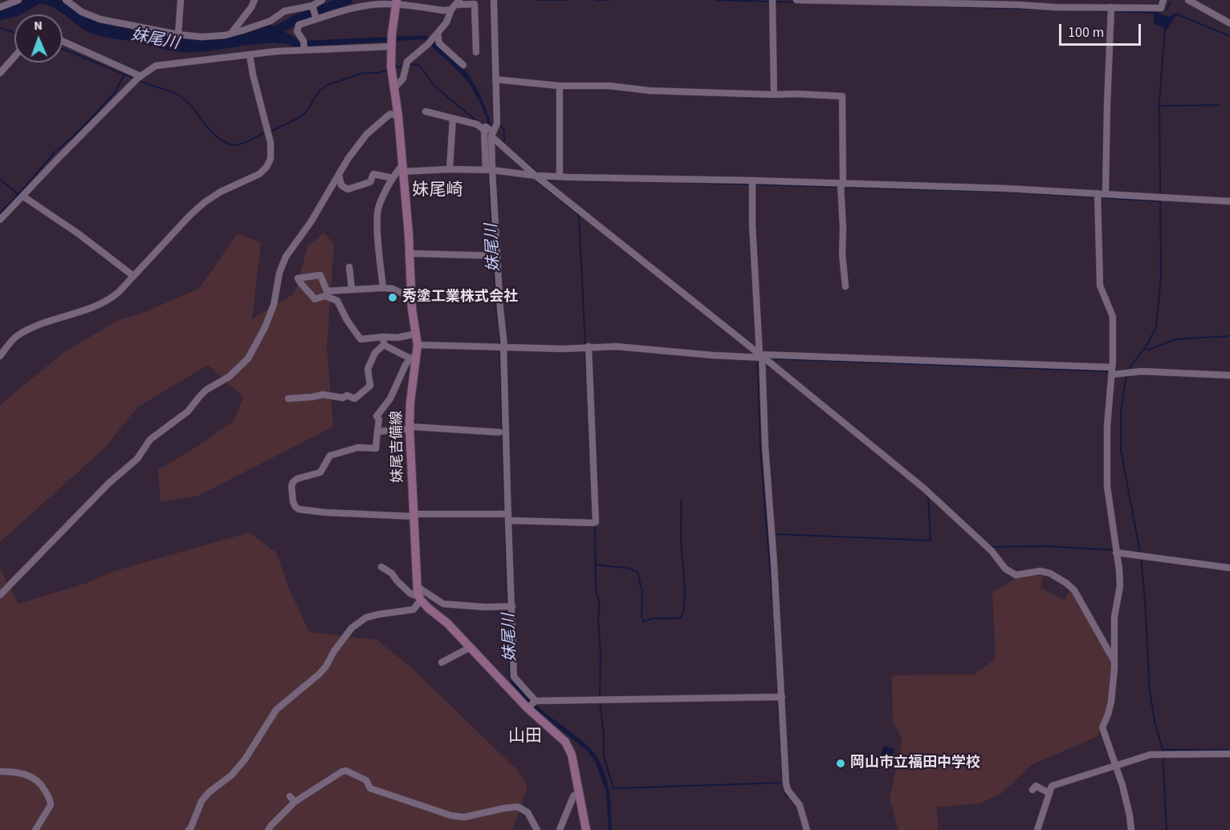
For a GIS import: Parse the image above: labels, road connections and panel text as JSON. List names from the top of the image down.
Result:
{
  "streets": {
    "main road": ["妹尾吉備線"]
  },
  "districts": ["妹尾崎", "山田"],
  "water": ["妹尾川"],
  "places": ["秀塗工業株式会社", "岡山市立福田中学校"],
  "scale_bar": "100 m",
  "north": "top"
}
